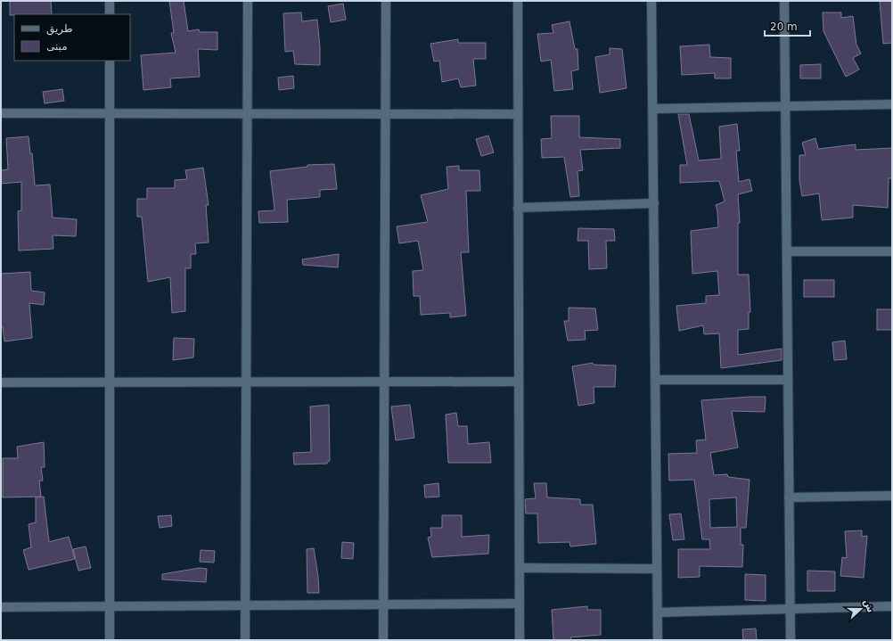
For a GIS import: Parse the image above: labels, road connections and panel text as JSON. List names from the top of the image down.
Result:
{
  "legend": ["طريق", "مبنى"],
  "scale_bar": "20 m",
  "north": "right"
}
